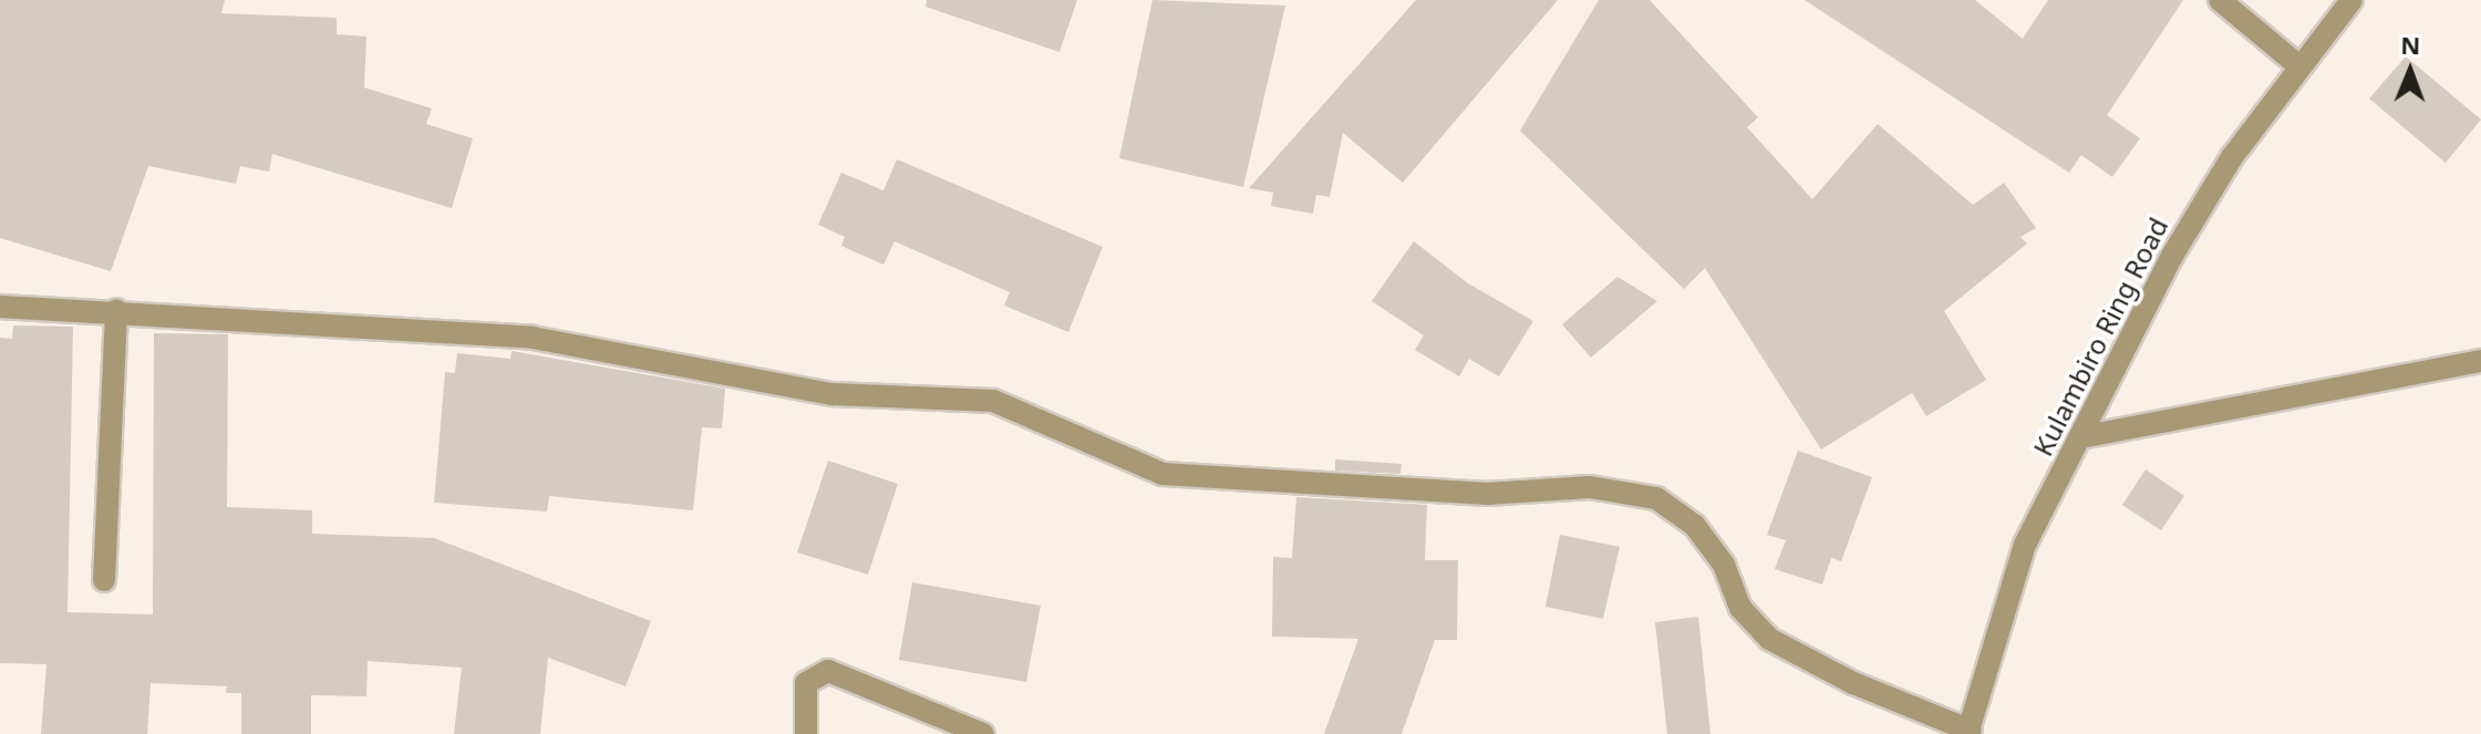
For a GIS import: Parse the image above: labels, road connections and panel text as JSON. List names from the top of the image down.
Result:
{
  "streets": {
    "street": ["Kulambiro Ring Road"]
  },
  "north": "top"
}
